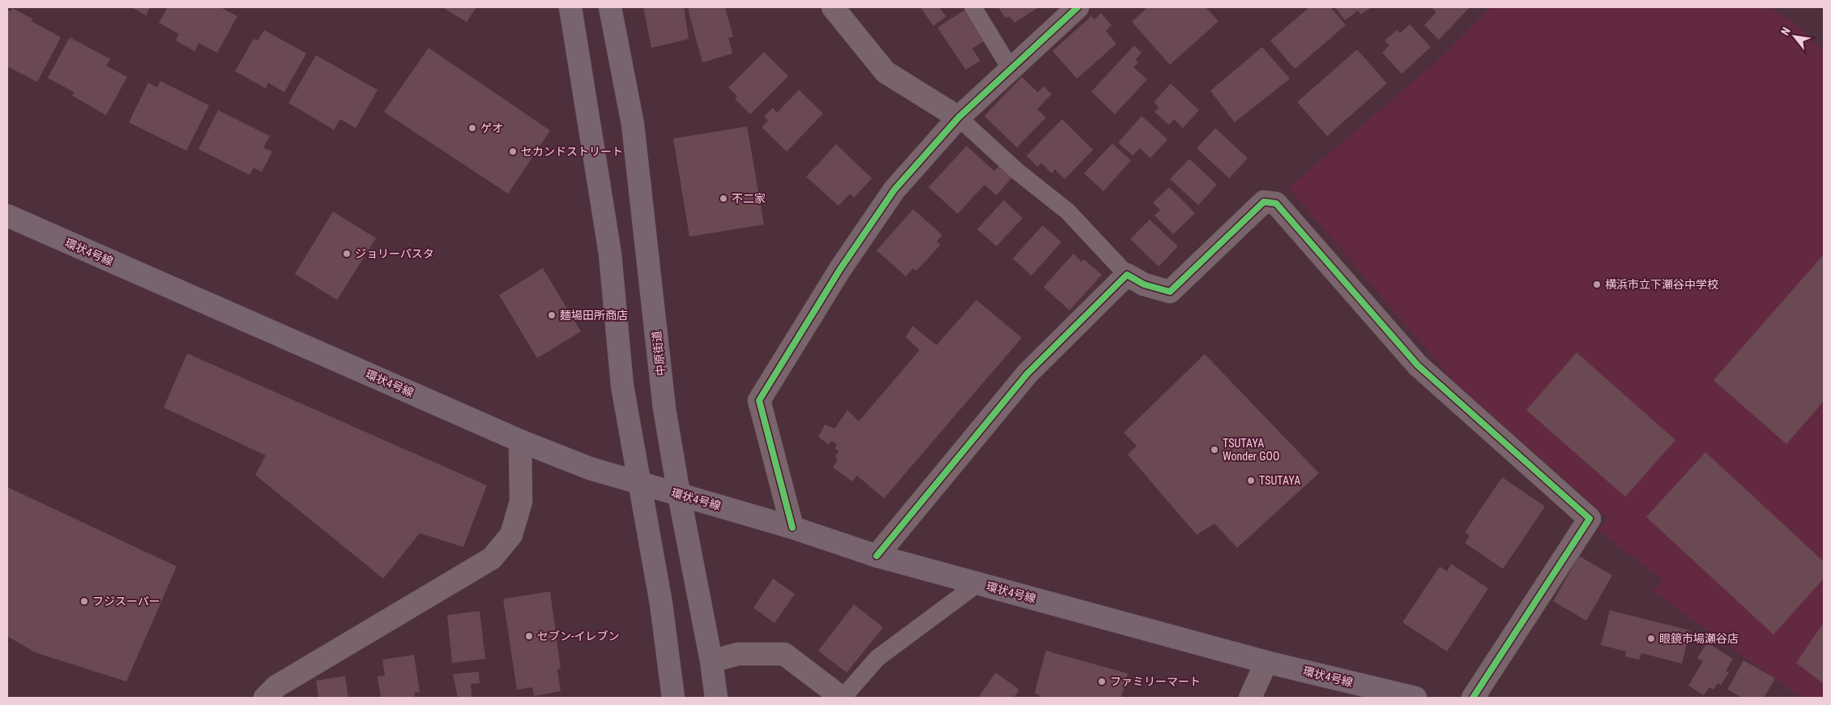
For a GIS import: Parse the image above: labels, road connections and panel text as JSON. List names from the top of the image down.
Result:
{
  "streets": {
    "main road": ["環状4号線", "中原街道"]
  },
  "crossings": [
    ["環状4号線", "中原街道"]
  ],
  "places": [
    "ゲオ",
    "セカンドストリート",
    "不二家",
    "ジョリーパスタ",
    "横浜市立下瀬谷中学校",
    "麺場田所商店",
    "TSUTAYA Wonder GOO",
    "TSUTAYA",
    "フジスーパー",
    "セブン-イレブン",
    "眼鏡市場瀬谷店",
    "ファミリーマート"
  ],
  "north": "top left"
}
